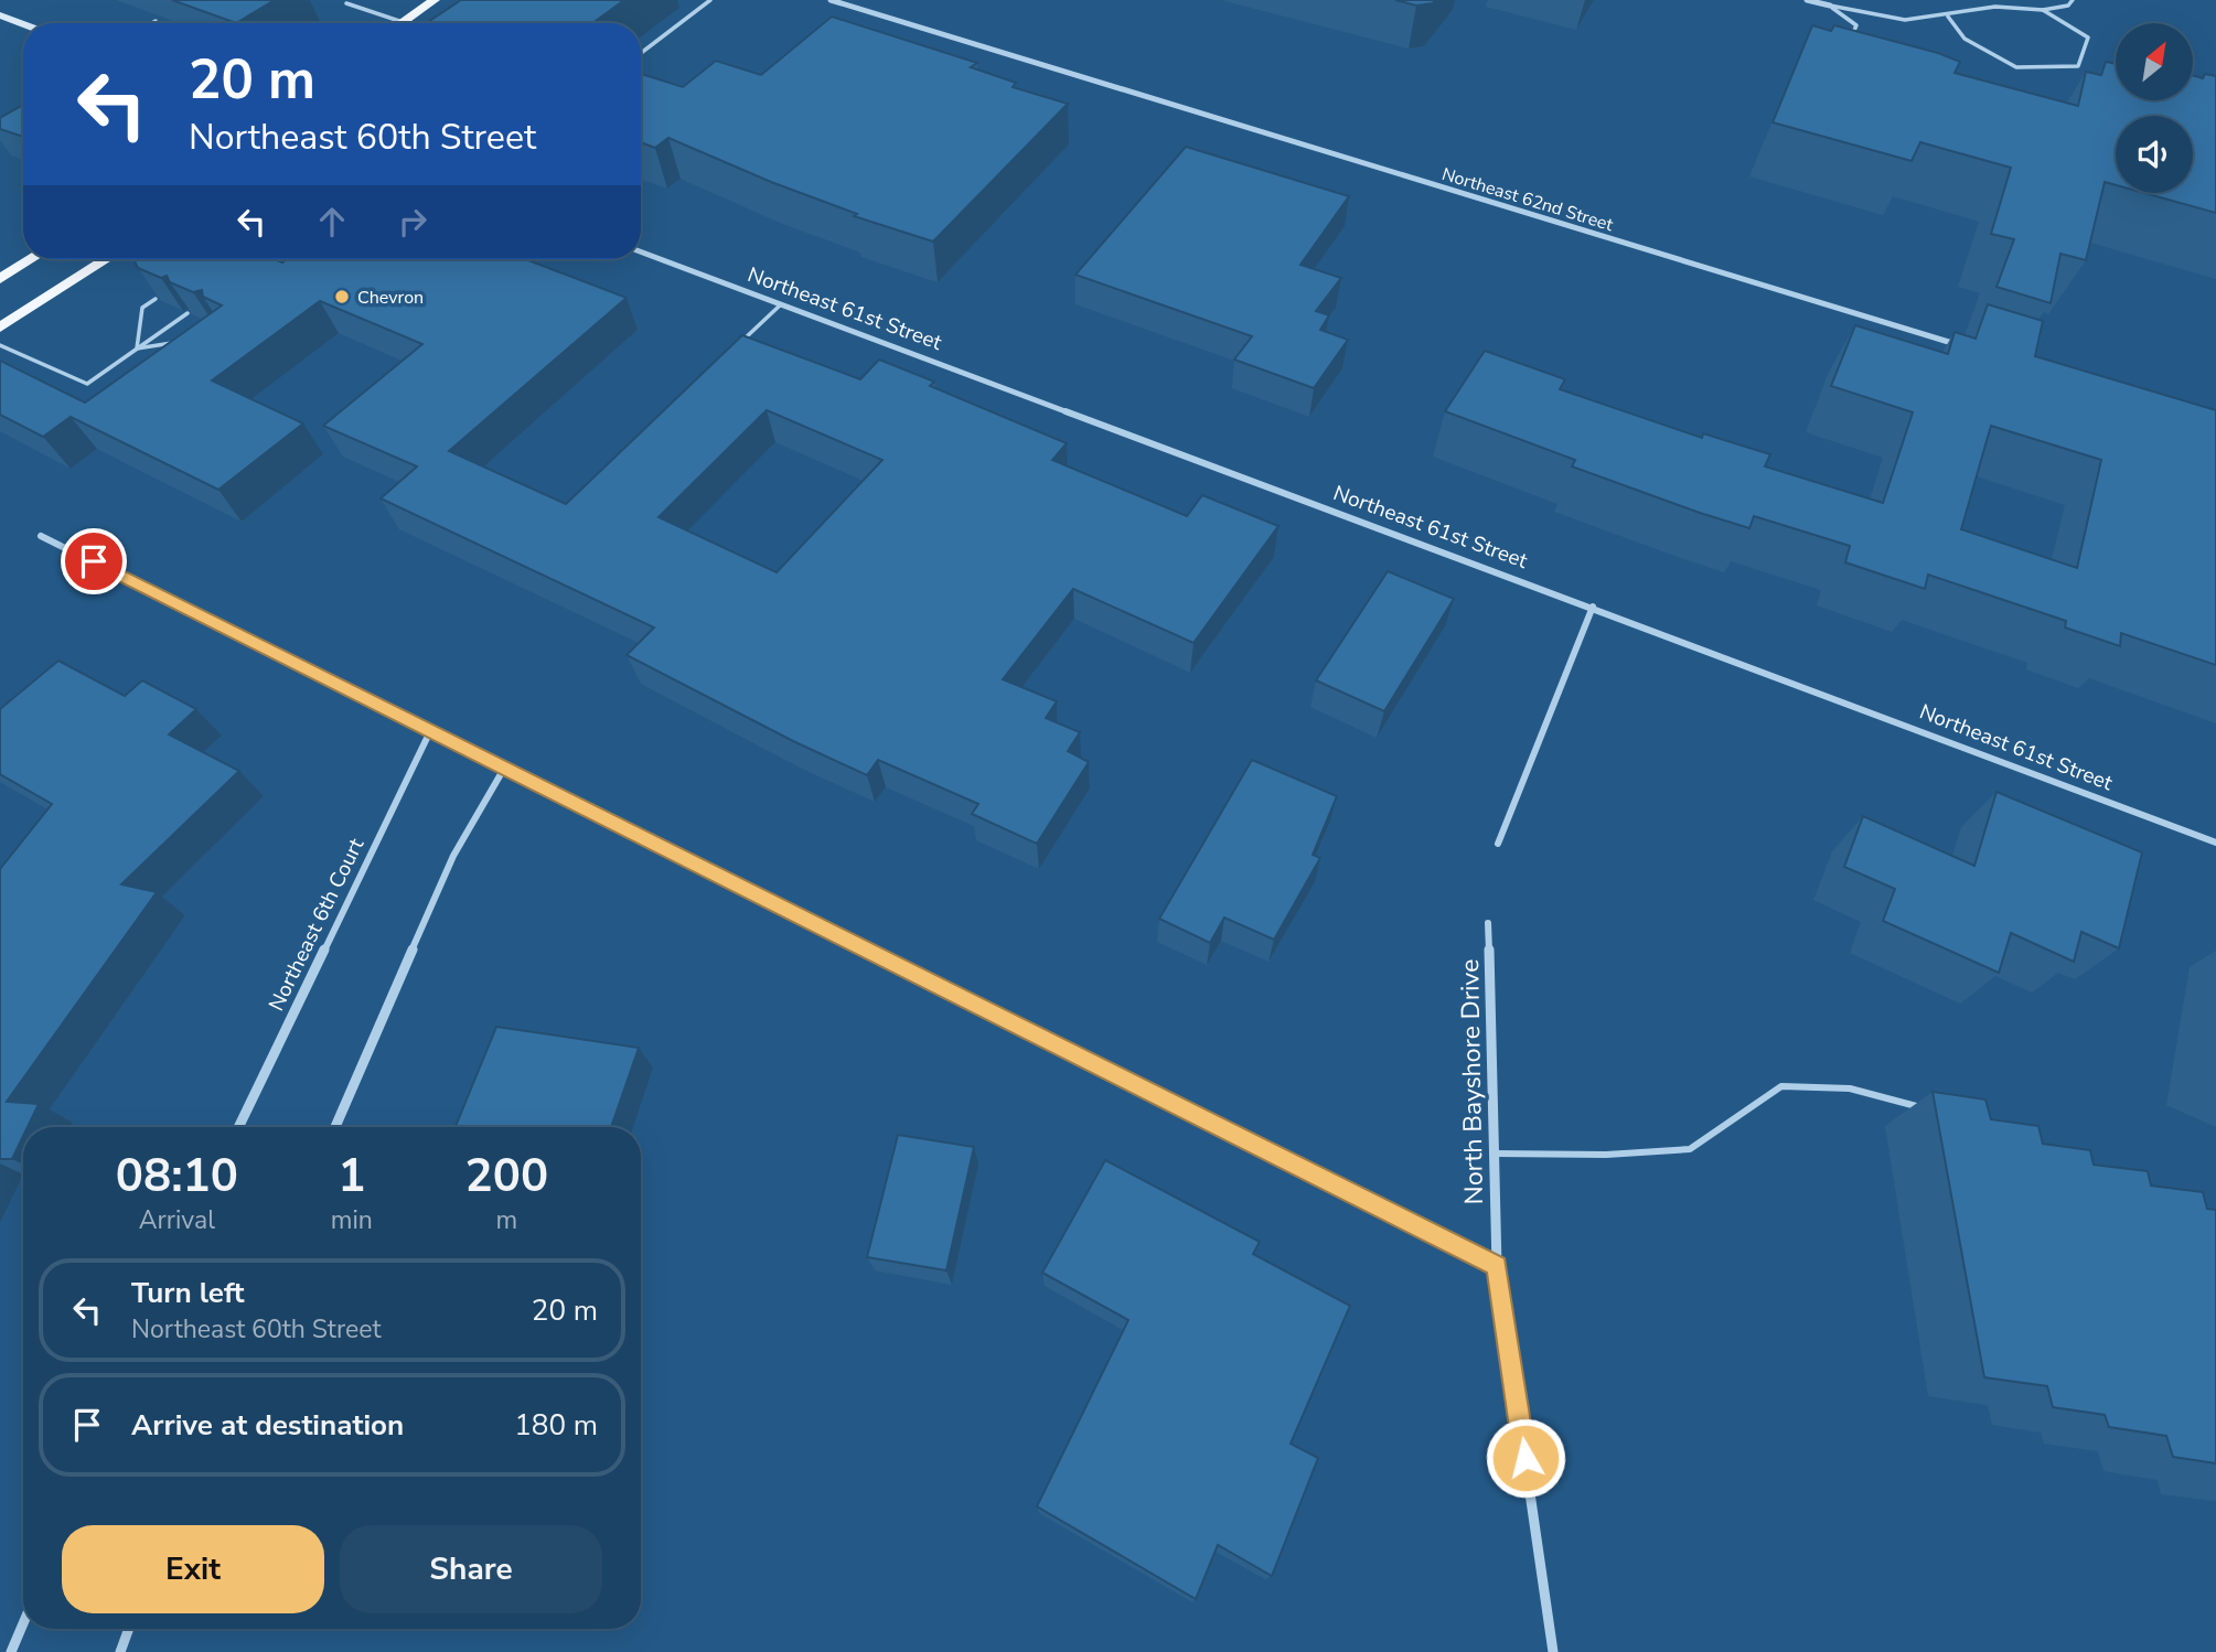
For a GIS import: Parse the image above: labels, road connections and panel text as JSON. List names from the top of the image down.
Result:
{
  "streets": {
    "street": [
      "Northeast 62nd Street",
      "Northeast 61st Street",
      "Northeast 6th Court",
      "North Bayshore Drive"
    ]
  },
  "places": ["Chevron"],
  "north": "top right",
  "page": {
    "turn": ["20 m", "Northeast 60th Street"],
    "eta": [
      "08:10",
      "Arrival",
      "1",
      "min",
      "200",
      "m"
    ],
    "list": [
      {
        "name": "Turn left",
        "note": "Northeast 60th Street",
        "value": "20 m"
      },
      {
        "name": "Arrive at destination",
        "value": "180 m"
      }
    ],
    "buttons": ["Exit", "Share"]
  }
}
